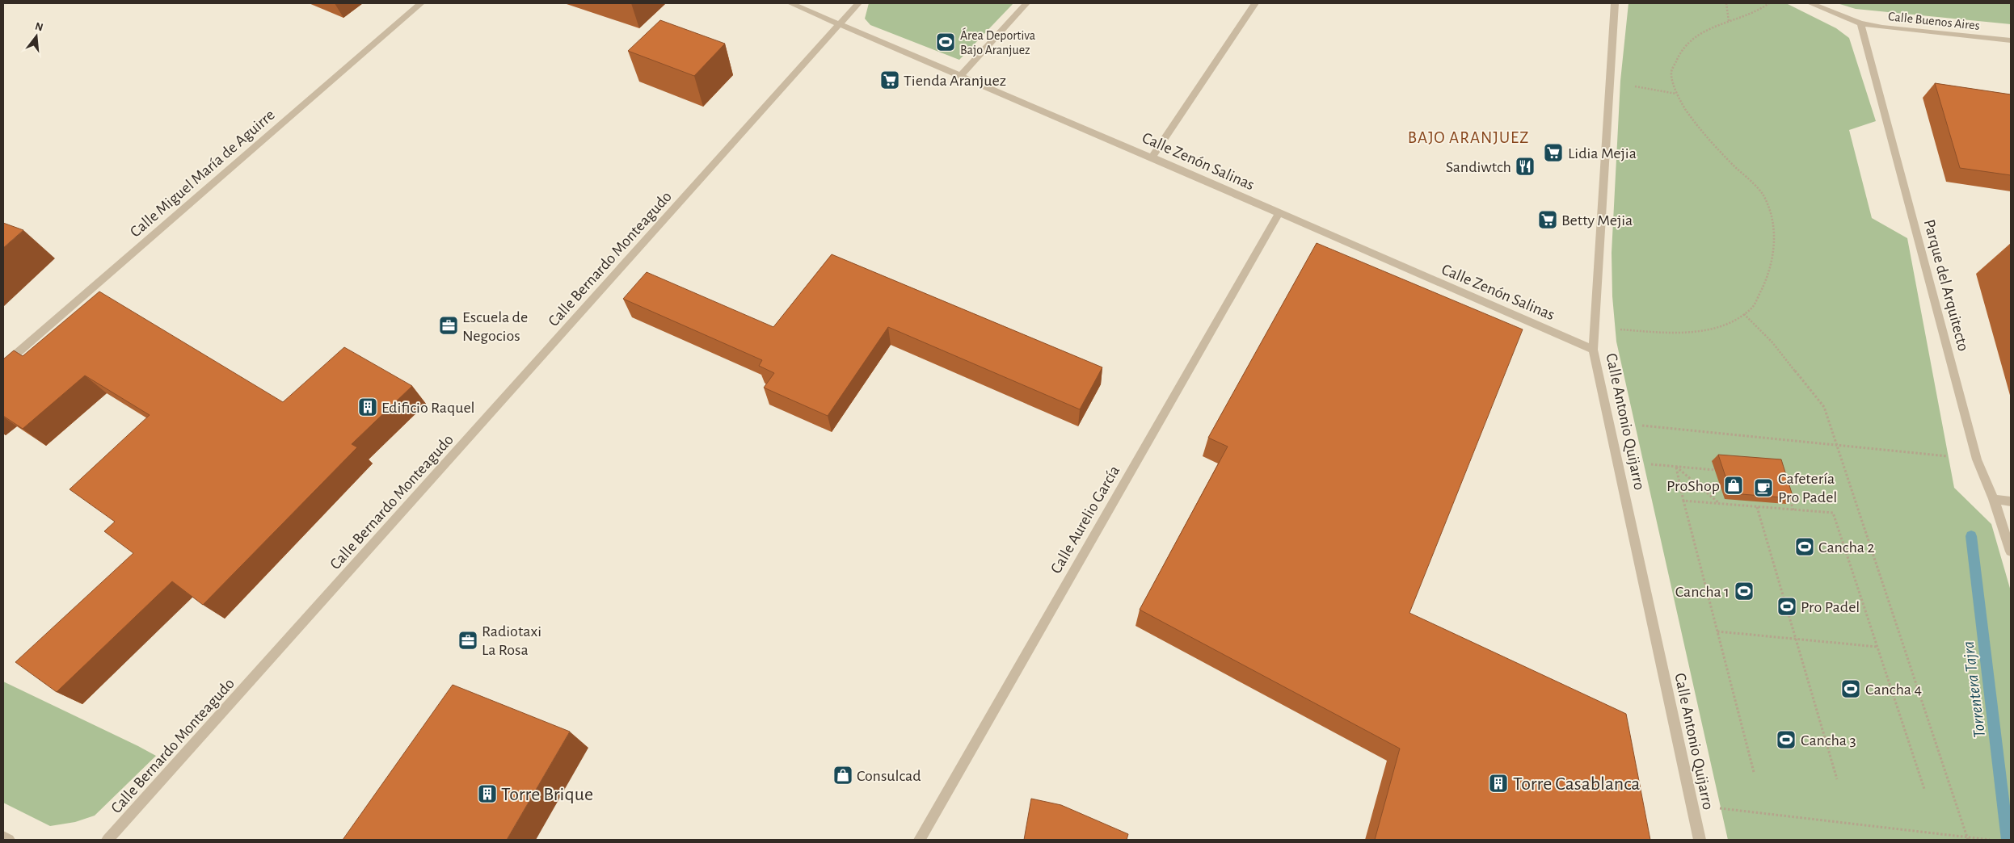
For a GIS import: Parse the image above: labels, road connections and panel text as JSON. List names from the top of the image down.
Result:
{
  "streets": {
    "street": [
      "Calle Buenos Aires",
      "Calle Zenón Salinas",
      "Calle Miguel María de Aguirre",
      "Calle Bernardo Monteagudo",
      "Parque del Arquitecto",
      "Calle Antonio Quijarro",
      "Calle Aurelio García"
    ]
  },
  "crossings": [
    ["Calle Buenos Aires", "Parque del Arquitecto"],
    ["Calle Zenón Salinas", "Calle Bernardo Monteagudo"],
    ["Calle Zenón Salinas", "Calle Antonio Quijarro"],
    ["Calle Zenón Salinas", "Calle Aurelio García"]
  ],
  "districts": ["BAJO ARANJUEZ"],
  "water": ["Torrentera Tajra"],
  "places": {
    "sports": [
      "Área Deportiva Bajo Aranjuez",
      "Cancha 2",
      "Cancha 1",
      "Pro Padel",
      "Cancha 4",
      "Cancha 3"
    ],
    "supermarket": ["Tienda Aranjuez", "Lidia Mejia", "Betty Mejia"],
    "restaurant": ["Sandiwtch"],
    "office": ["Escuela de Negocios", "Radiotaxi La Rosa"],
    "building": ["Edificio Raquel", "Torre Casablanca", "Torre Brique"],
    "shop": ["ProShop", "Consulcad"],
    "cafe": ["Cafetería Pro Padel"]
  },
  "north": "top"
}
